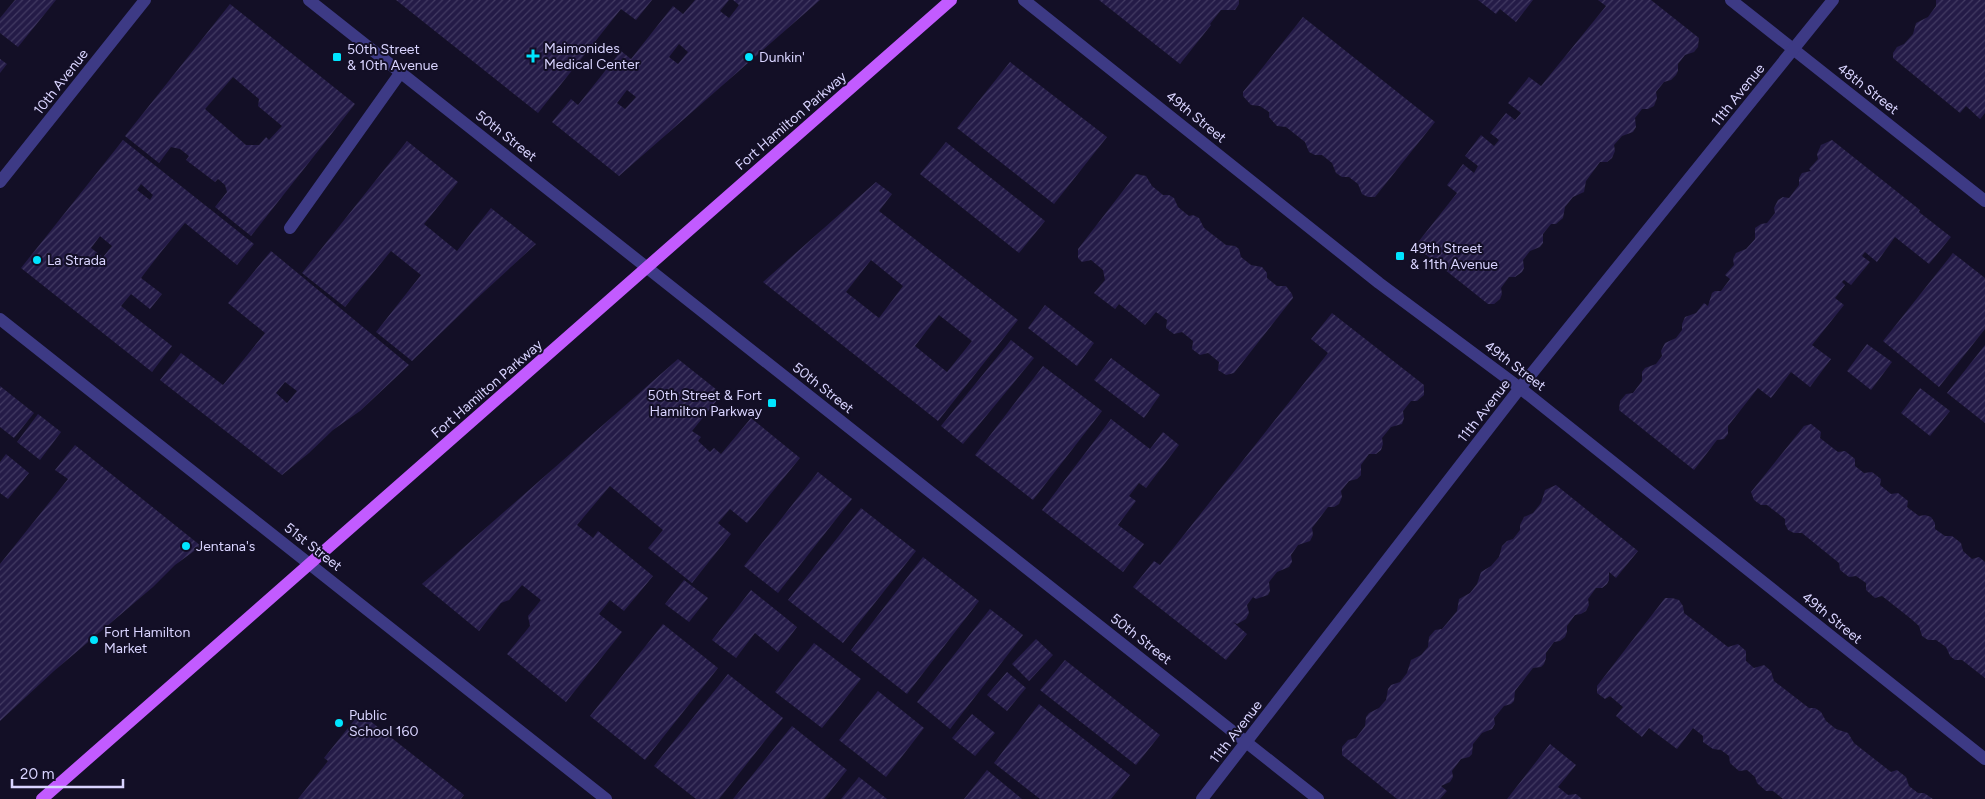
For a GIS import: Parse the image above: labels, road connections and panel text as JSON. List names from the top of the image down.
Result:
{
  "streets": {
    "main road": ["Fort Hamilton Parkway"],
    "street": [
      "10th Avenue",
      "48th Street",
      "11th Avenue",
      "49th Street",
      "50th Street",
      "51st Street"
    ]
  },
  "crossings": [
    ["48th Street", "11th Avenue"],
    ["11th Avenue", "49th Street"],
    ["11th Avenue", "50th Street"],
    ["Fort Hamilton Parkway", "50th Street"],
    ["Fort Hamilton Parkway", "51st Street"]
  ],
  "places": {
    "health": ["Maimonides Medical Center"],
    "transit": ["50th Street & 10th Avenue", "49th Street & 11th Avenue", "50th Street & Fort Hamilton Parkway"],
    "other": [
      "Dunkin'",
      "La Strada",
      "Jentana's",
      "Fort Hamilton Market",
      "Public School 160"
    ]
  },
  "scale_bar": "20 m"
}
